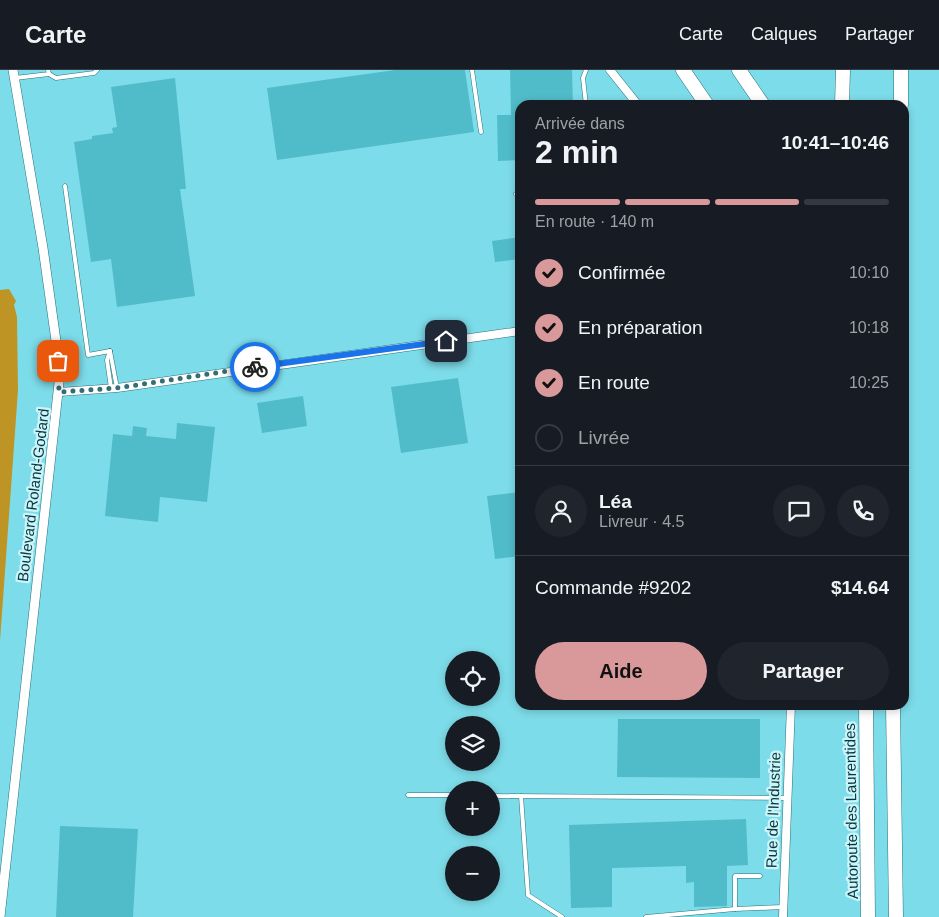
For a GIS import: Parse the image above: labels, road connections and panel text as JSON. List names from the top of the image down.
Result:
{
  "streets": {
    "highway": ["Autoroute des Laurentides"],
    "street": ["Boulevard Roland-Godard", "Rue de l'Industrie"]
  },
  "page": {
    "header": "Carte",
    "nav": ["Carte", "Calques", "Partager"],
    "heading": ["2 min", "Arrivée dans", "10:41–10:46"],
    "panel": [
      "Léa",
      "Livreur · 4.5",
      "Commande #9202",
      "$14.64"
    ],
    "bar": "En route · 140 m",
    "list": [
      ["Confirmée", "10:10"],
      ["En préparation", "10:18"],
      ["En route", "10:25"],
      "Livrée"
    ],
    "buttons": ["Aide", "Partager"],
    "map_buttons": ["+", "−"]
  }
}
